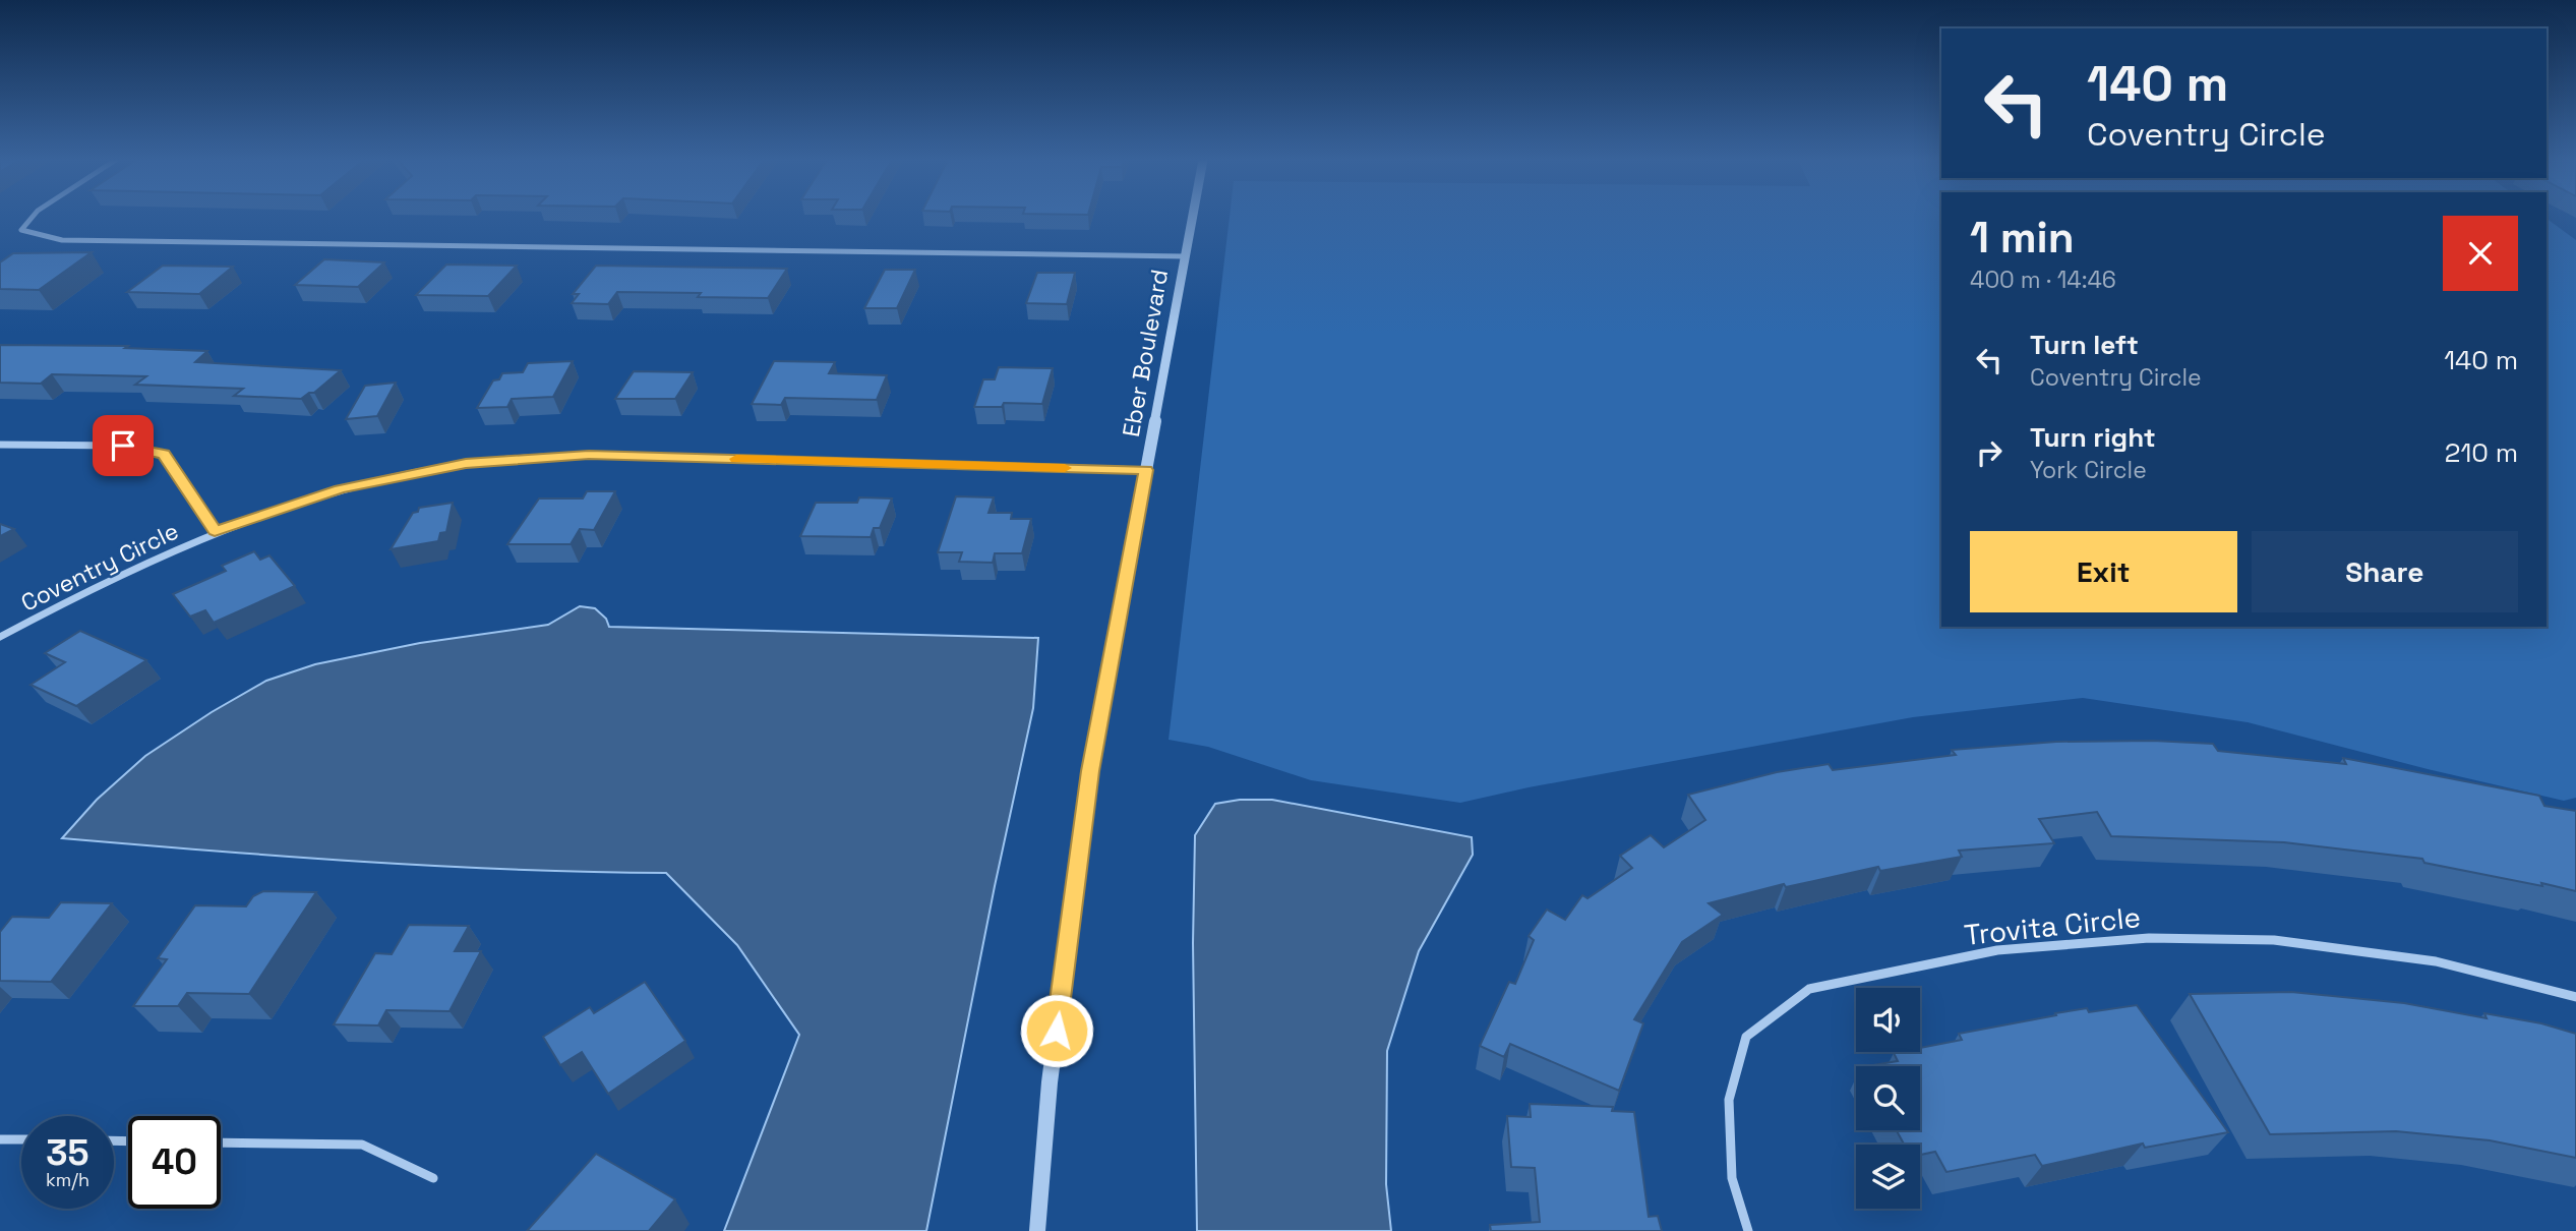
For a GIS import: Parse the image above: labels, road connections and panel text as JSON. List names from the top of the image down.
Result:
{
  "streets": {
    "street": ["Eber Boulevard", "Coventry Circle", "Trovita Circle"]
  },
  "crossings": [
    ["Eber Boulevard", "Coventry Circle"]
  ],
  "page": {
    "turn": ["140 m", "Coventry Circle"],
    "heading": ["1 min", "400 m · 14:46"],
    "list": [
      {
        "name": "Turn left",
        "note": "Coventry Circle",
        "value": "140 m"
      },
      {
        "name": "Turn right",
        "note": "York Circle",
        "value": "210 m"
      }
    ],
    "buttons": ["Exit", "Share"],
    "speed": "35 km/h",
    "limit": "40"
  }
}
